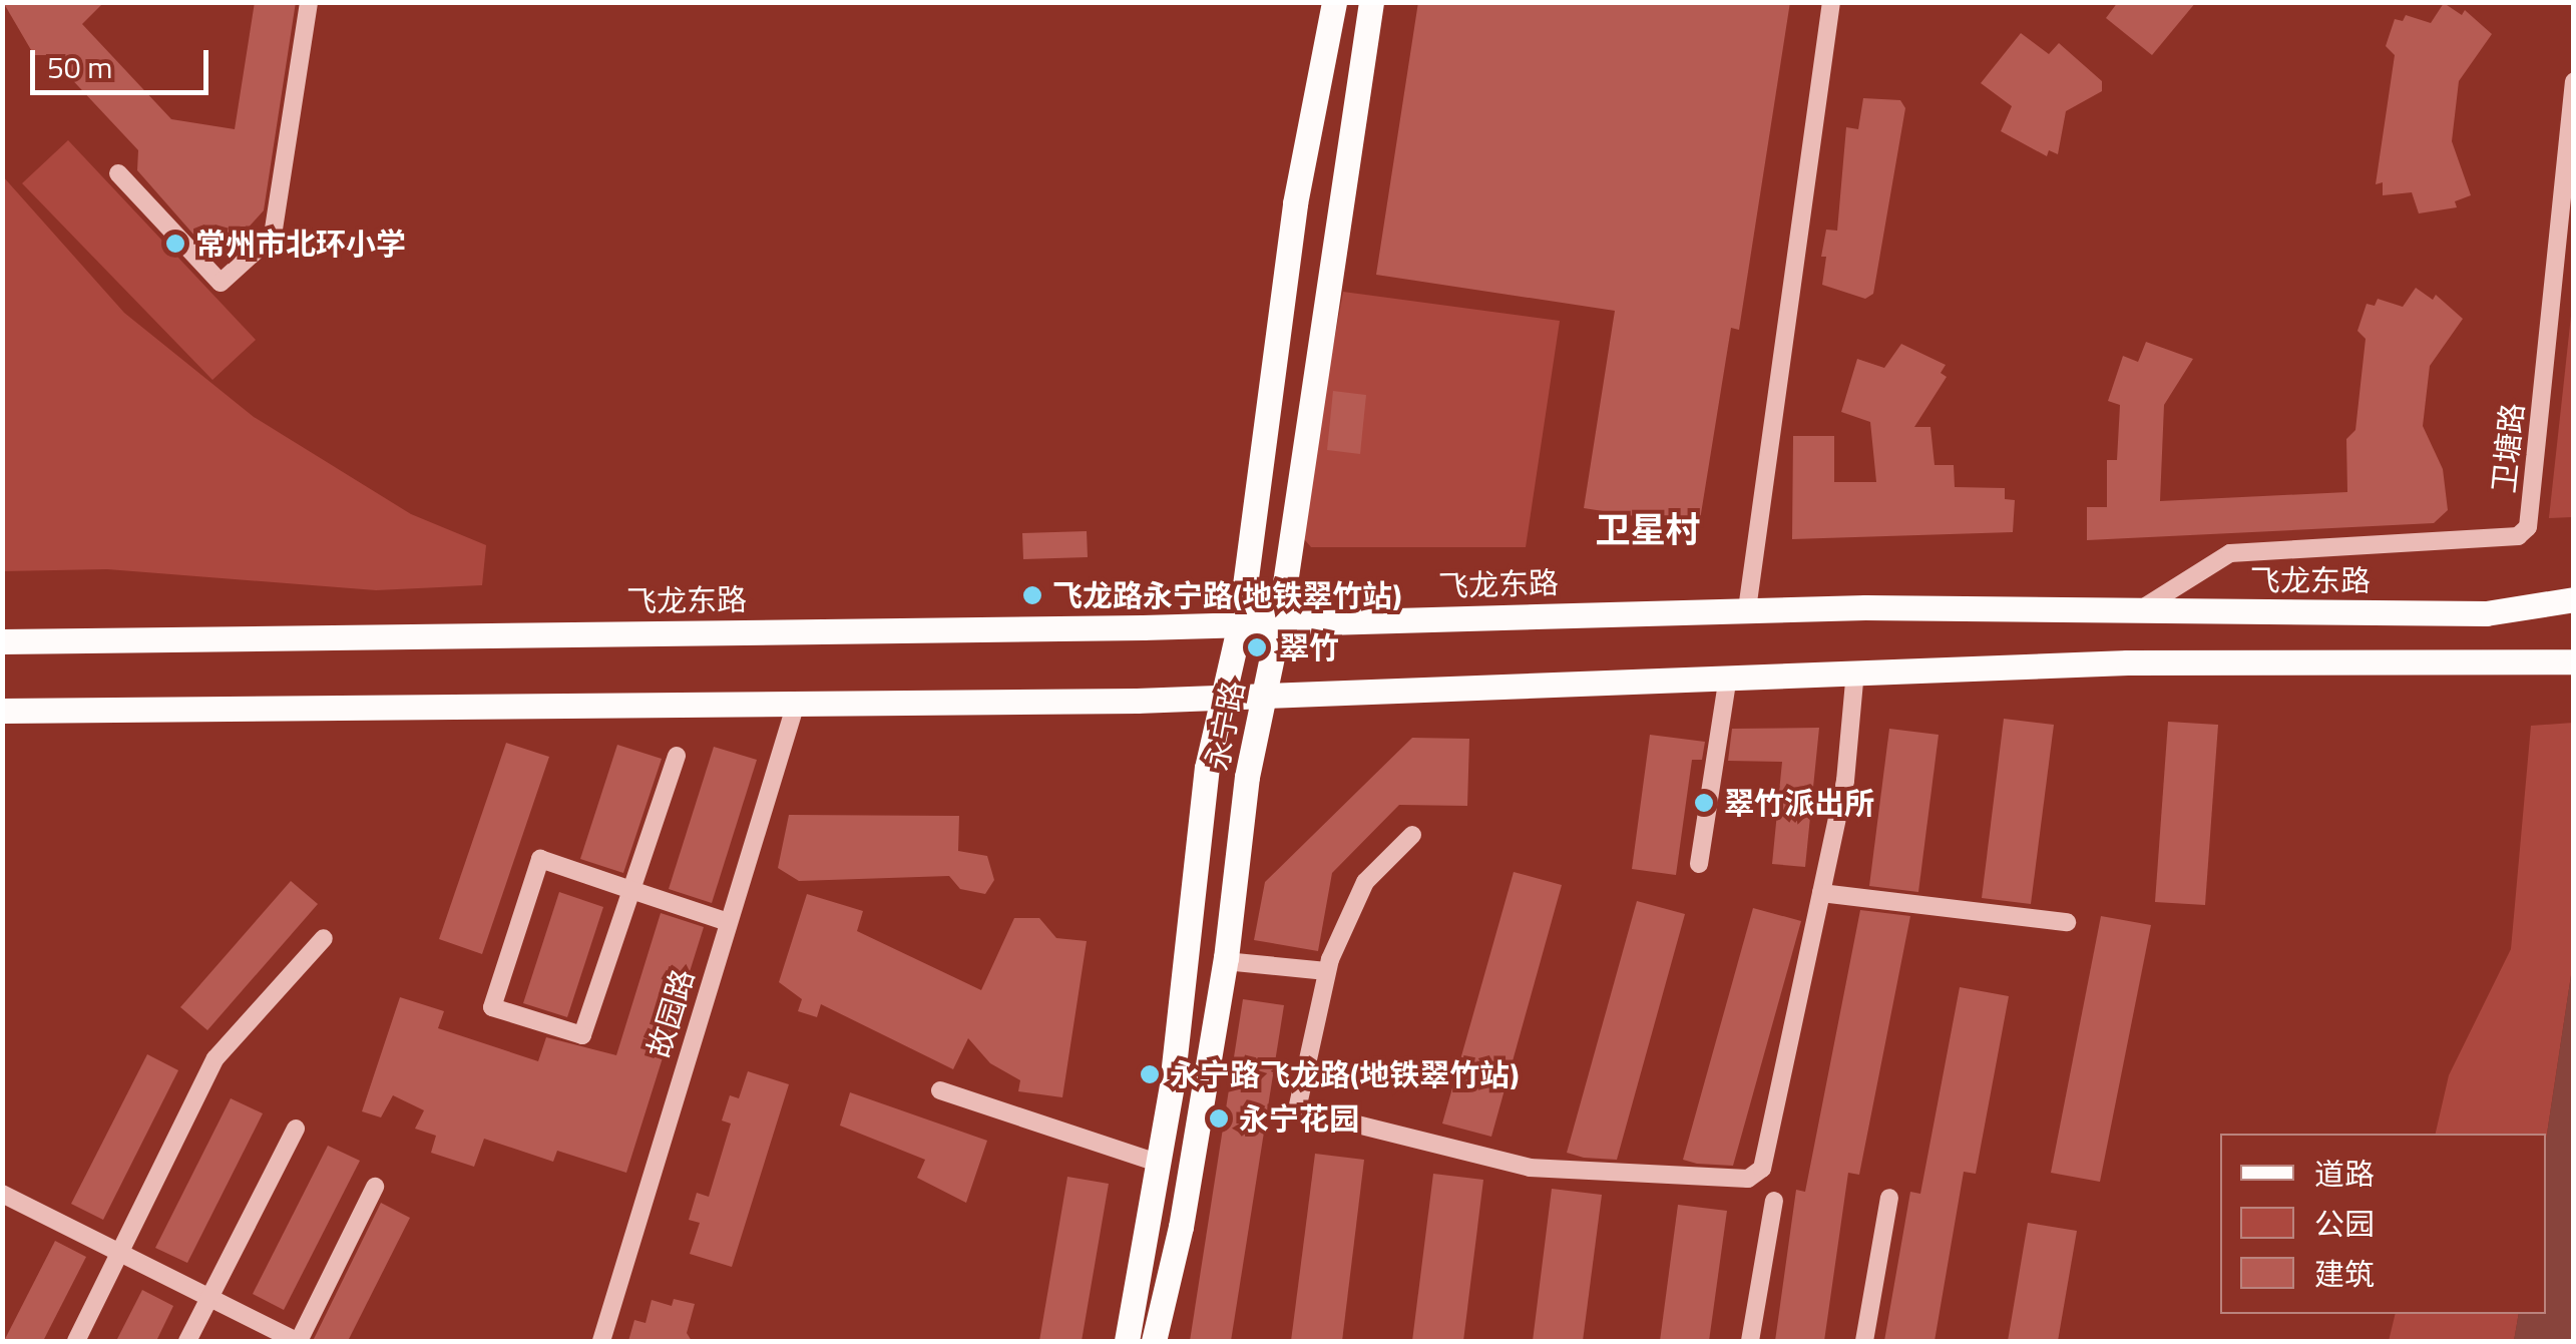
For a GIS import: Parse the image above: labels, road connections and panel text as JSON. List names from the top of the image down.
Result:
{
  "streets": {
    "main road": ["飞龙东路", "永宁路"],
    "street": ["卫塘路", "故园路"]
  },
  "crossings": [
    ["卫塘路", "飞龙东路"],
    ["飞龙东路", "永宁路"]
  ],
  "districts": ["卫星村"],
  "places": [
    "常州市北环小学",
    "飞龙路永宁路(地铁翠竹站)",
    "翠竹",
    "翠竹派出所",
    "永宁路飞龙路(地铁翠竹站)",
    "永宁花园"
  ],
  "legend": ["道路", "公园", "建筑"],
  "scale_bar": "50 m"
}
